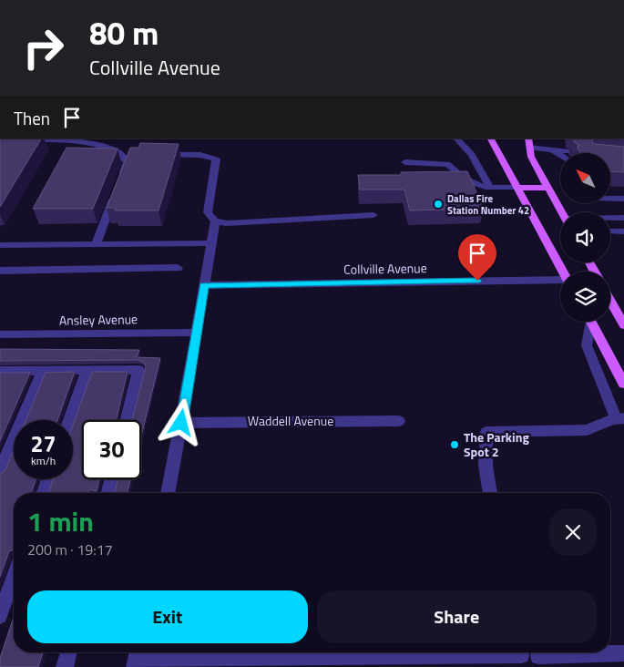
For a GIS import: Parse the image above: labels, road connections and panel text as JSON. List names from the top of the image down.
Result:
{
  "streets": {
    "street": ["Collville Avenue", "Ansley Avenue", "Waddell Avenue"]
  },
  "places": ["Dallas Fire Station Number 42", "The Parking Spot 2"],
  "north": "top left",
  "page": {
    "turn": ["80 m", "Collville Avenue"],
    "then": "Then",
    "speed": "27 km/h",
    "limit": "30",
    "heading": ["1 min", "200 m · 19:17"],
    "buttons": ["Exit", "Share"]
  }
}
